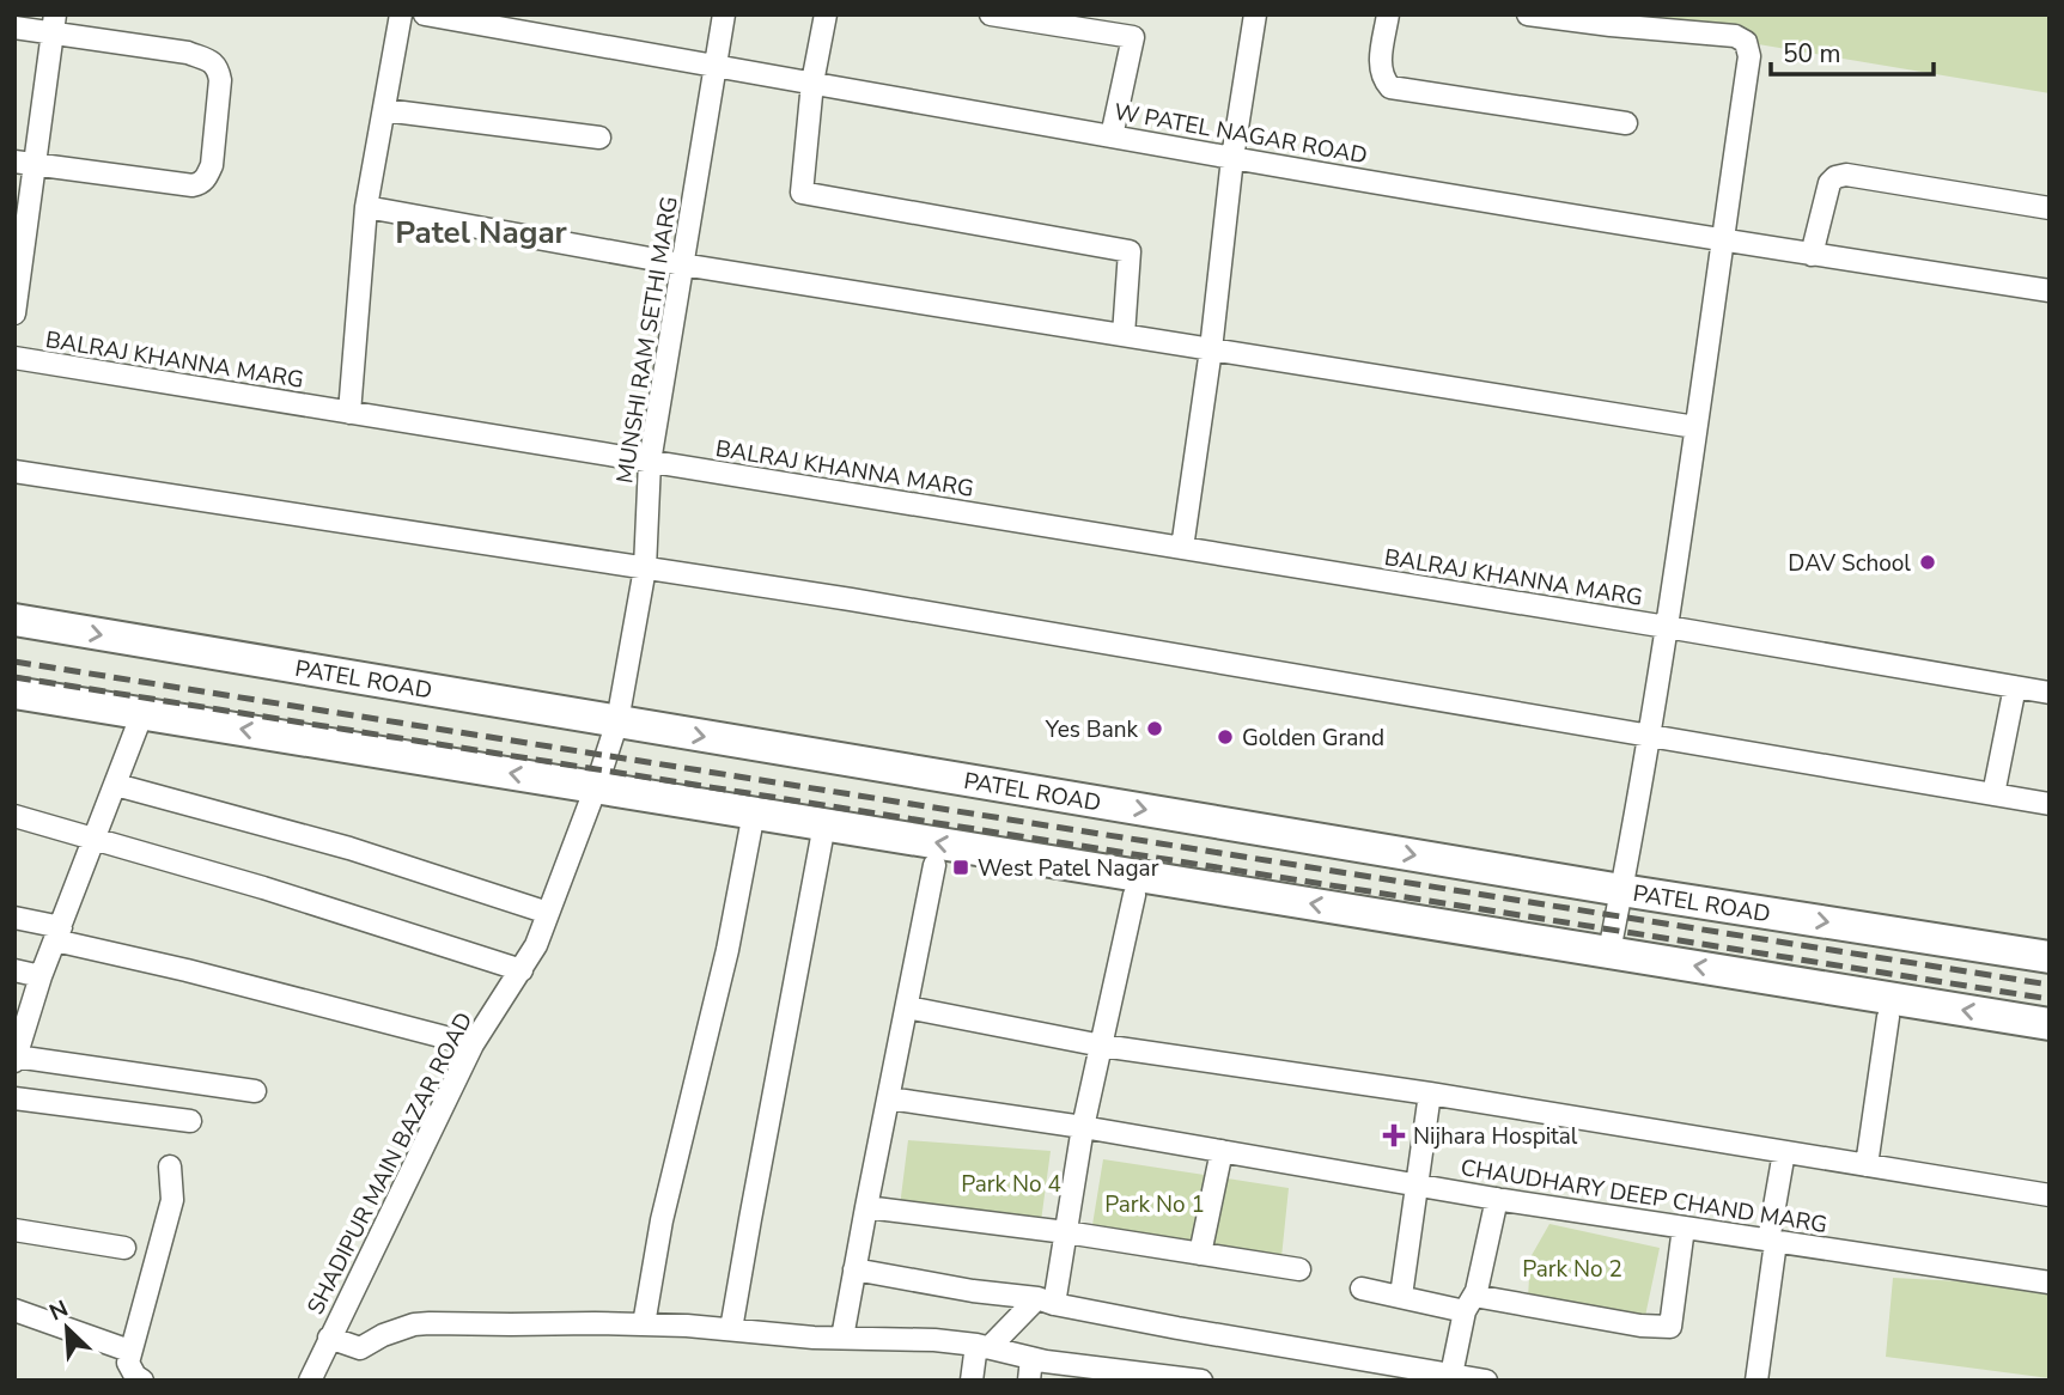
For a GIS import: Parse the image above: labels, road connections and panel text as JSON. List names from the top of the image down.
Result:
{
  "streets": {
    "main road": ["PATEL ROAD"],
    "street": [
      "W PATEL NAGAR ROAD",
      "MUNSHI RAM SETHI MARG",
      "BALRAJ KHANNA MARG",
      "SHADIPUR MAIN BAZAR ROAD",
      "CHAUDHARY DEEP CHAND MARG"
    ]
  },
  "crossings": [
    ["W PATEL NAGAR ROAD", "MUNSHI RAM SETHI MARG"],
    ["MUNSHI RAM SETHI MARG", "BALRAJ KHANNA MARG"],
    ["MUNSHI RAM SETHI MARG", "PATEL ROAD"],
    ["MUNSHI RAM SETHI MARG", "SHADIPUR MAIN BAZAR ROAD"],
    ["BALRAJ KHANNA MARG", "PATEL ROAD"]
  ],
  "districts": ["Patel Nagar"],
  "parks": ["Park No 4", "Park No 1", "Park No 2"],
  "places": {
    "other": ["DAV School", "Yes Bank", "Golden Grand"],
    "transit": ["West Patel Nagar"],
    "health": ["Nijhara Hospital"]
  },
  "scale_bar": "50 m",
  "north": "top left"
}
